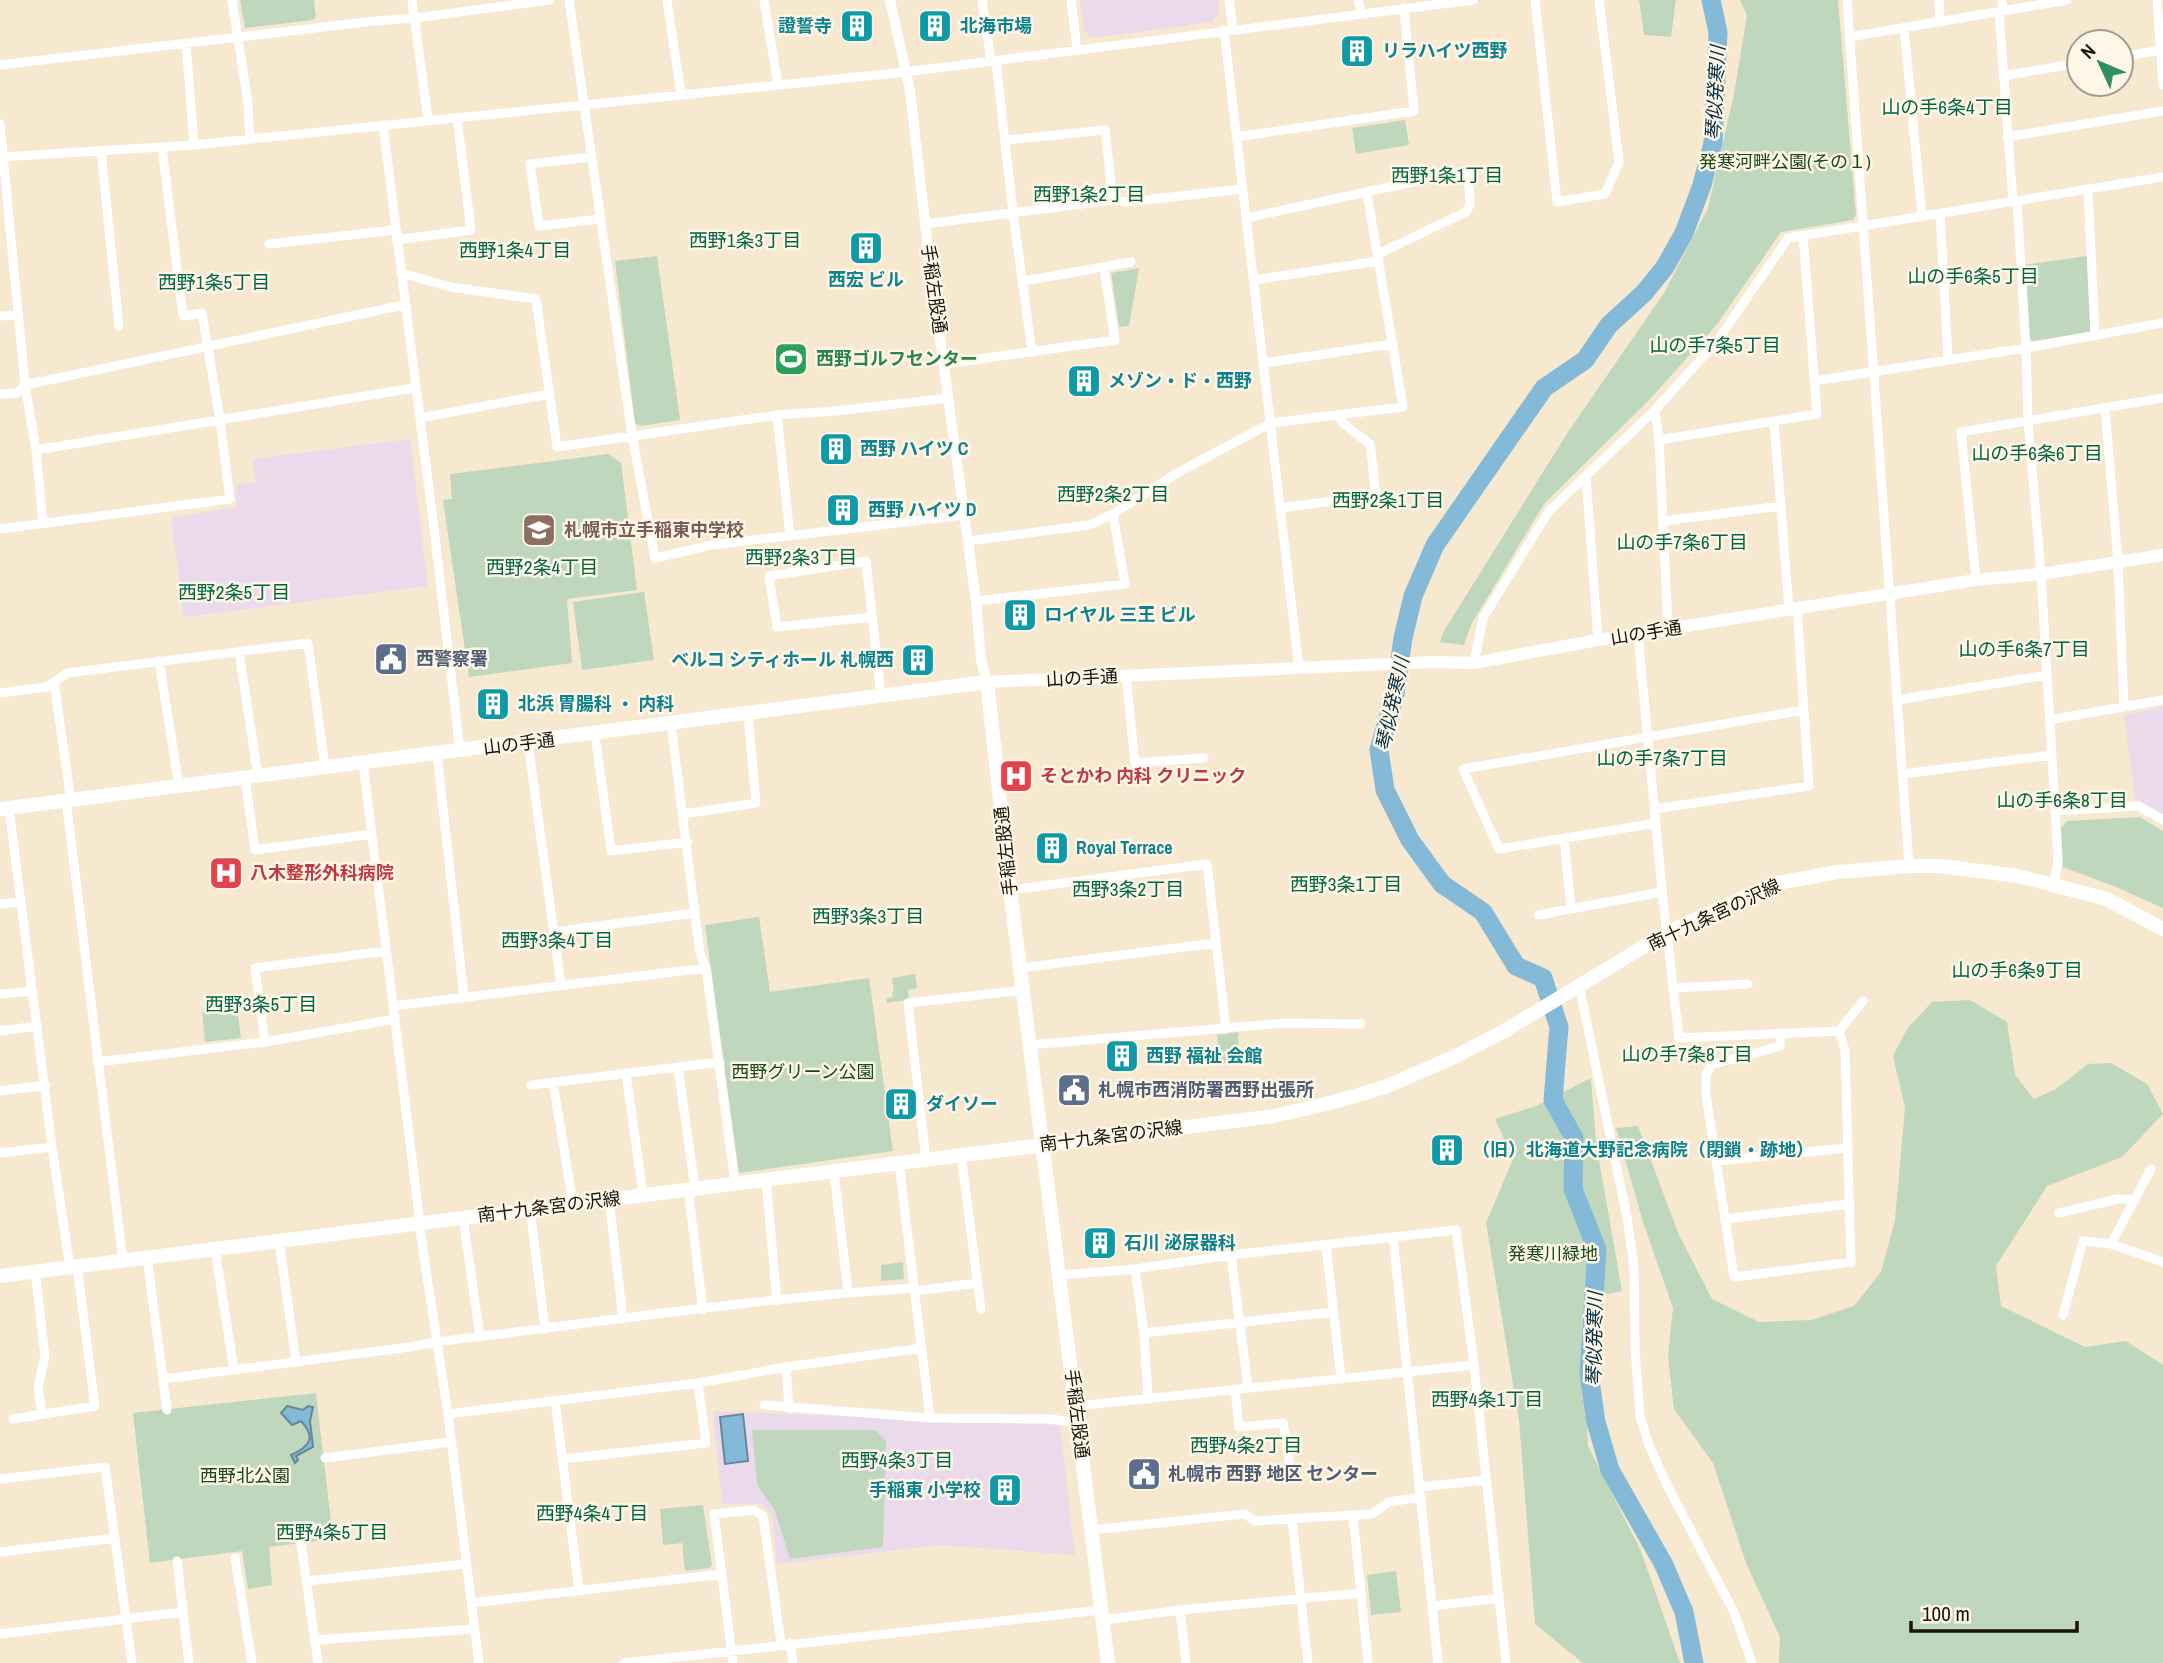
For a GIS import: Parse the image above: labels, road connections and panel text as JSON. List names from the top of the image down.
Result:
{
  "streets": {
    "main road": ["手稲左股通", "山の手通", "南十九条宮の沢線"]
  },
  "crossings": [
    ["手稲左股通", "山の手通"],
    ["手稲左股通", "南十九条宮の沢線"]
  ],
  "districts": [
    "山の手6条4丁目",
    "西野1条1丁目",
    "西野1条2丁目",
    "西野1条3丁目",
    "西野1条4丁目",
    "山の手6条5丁目",
    "西野1条5丁目",
    "山の手7条5丁目",
    "山の手6条6丁目",
    "西野2条2丁目",
    "西野2条1丁目",
    "山の手7条6丁目",
    "西野2条3丁目",
    "西野2条4丁目",
    "西野2条5丁目",
    "山の手6条7丁目",
    "山の手7条7丁目",
    "山の手6条8丁目",
    "西野3条1丁目",
    "西野3条2丁目",
    "西野3条3丁目",
    "西野3条4丁目",
    "山の手6条9丁目",
    "西野3条5丁目",
    "山の手7条8丁目",
    "西野4条1丁目",
    "西野4条2丁目",
    "西野4条3丁目",
    "西野4条4丁目",
    "西野4条5丁目"
  ],
  "water": ["琴似発寒川"],
  "parks": [
    "発寒河畔公園(その１)",
    "西野グリーン公園",
    "発寒川緑地",
    "西野北公園"
  ],
  "places": {
    "building": [
      "證誓寺",
      "北海市場",
      "リラハイツ西野",
      "西宏 ビル",
      "メゾン・ド・西野",
      "西野 ハイツ C",
      "西野 ハイツ D",
      "ロイヤル 三王 ビル",
      "ベルコ シティホール 札幌西",
      "北浜 胃腸科 ・ 内科",
      "Royal Terrace",
      "西野 福祉 会館",
      "ダイソー",
      "（旧）北海道大野記念病院（閉鎖・跡地）",
      "石川 泌尿器科",
      "手稲東 小学校"
    ],
    "sports": ["西野ゴルフセンター"],
    "school or university": ["札幌市立手稲東中学校"],
    "public building": ["西警察署", "札幌市西消防署西野出張所", "札幌市 西野 地区 センター"],
    "hospital": ["そとかわ 内科 クリニック", "八木整形外科病院"]
  },
  "scale_bar": "100 m",
  "north": "top left"
}
